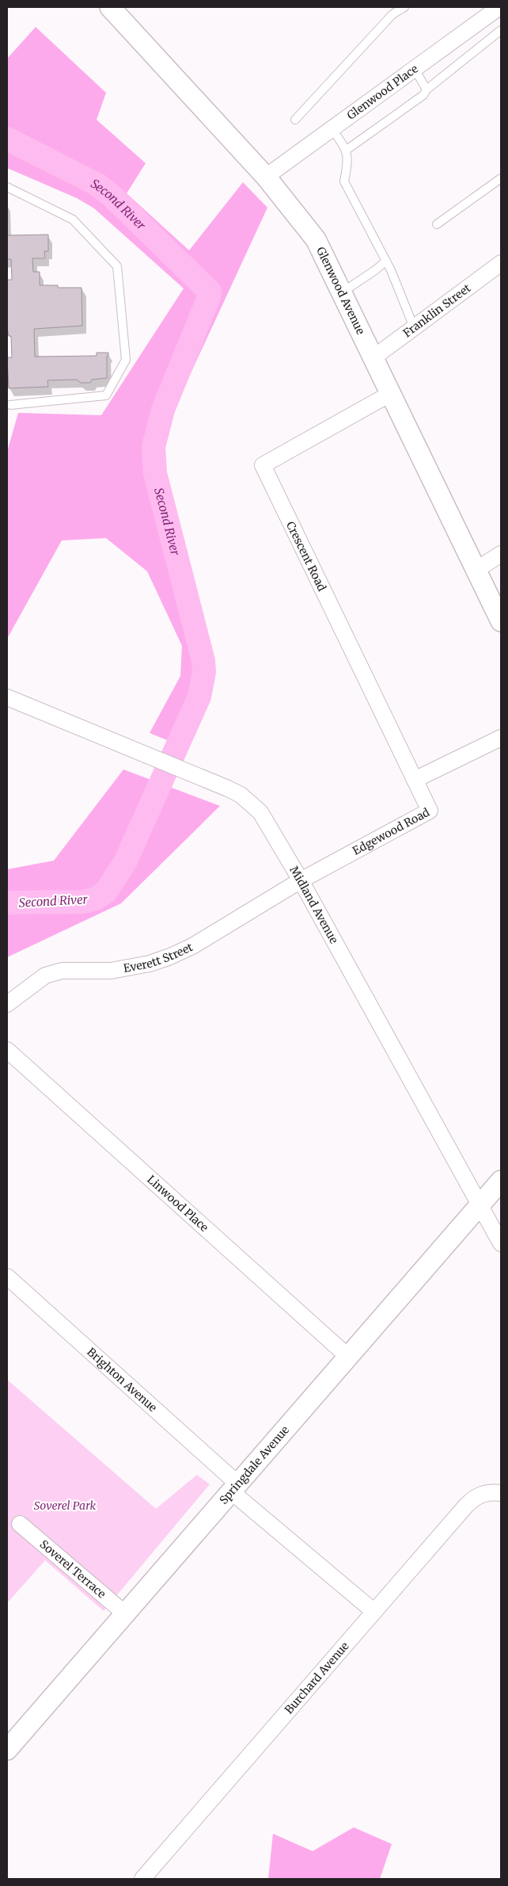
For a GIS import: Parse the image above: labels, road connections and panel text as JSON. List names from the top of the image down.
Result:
{
  "streets": {
    "street": [
      "Glenwood Place",
      "Glenwood Avenue",
      "Franklin Street",
      "Crescent Road",
      "Edgewood Road",
      "Midland Avenue",
      "Everett Street",
      "Linwood Place",
      "Brighton Avenue",
      "Springdale Avenue",
      "Soverel Terrace",
      "Burchard Avenue"
    ]
  },
  "crossings": [
    ["Glenwood Place", "Glenwood Avenue"],
    ["Glenwood Avenue", "Franklin Street"],
    ["Glenwood Avenue", "Crescent Road"],
    ["Crescent Road", "Edgewood Road"],
    ["Edgewood Road", "Midland Avenue"],
    ["Edgewood Road", "Everett Street"],
    ["Midland Avenue", "Everett Street"],
    ["Midland Avenue", "Springdale Avenue"],
    ["Linwood Place", "Springdale Avenue"],
    ["Brighton Avenue", "Springdale Avenue"],
    ["Brighton Avenue", "Burchard Avenue"],
    ["Springdale Avenue", "Soverel Terrace"]
  ],
  "water": ["Second River"],
  "parks": ["Soverel Park"]
}
